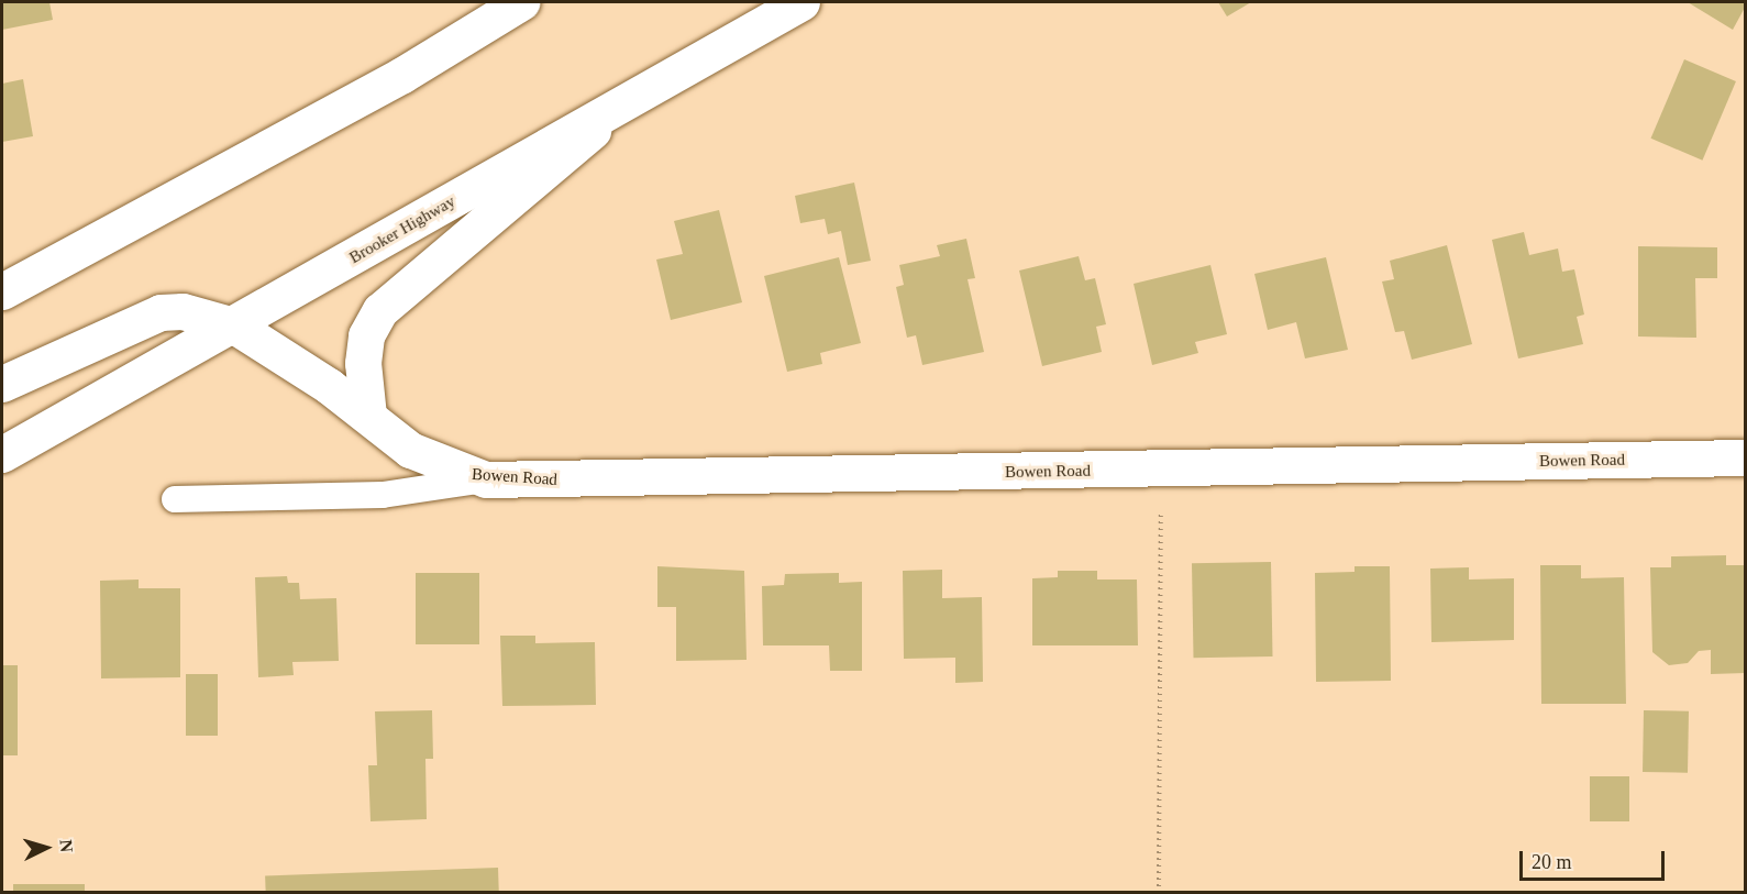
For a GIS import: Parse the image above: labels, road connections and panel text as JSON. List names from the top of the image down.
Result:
{
  "streets": {
    "main road": ["Brooker Highway", "Bowen Road"]
  },
  "crossings": [
    ["Brooker Highway", "Bowen Road"]
  ],
  "scale_bar": "20 m",
  "north": "right"
}
